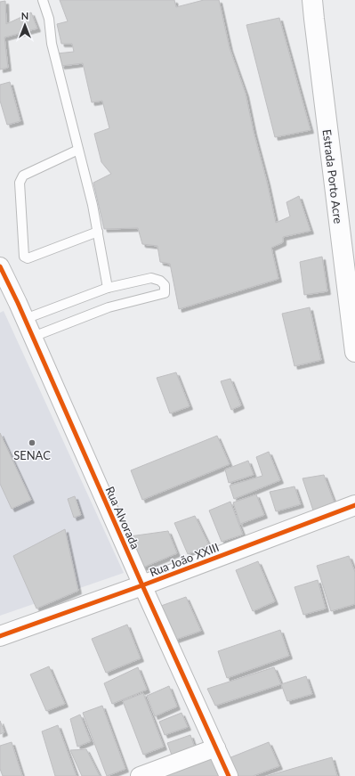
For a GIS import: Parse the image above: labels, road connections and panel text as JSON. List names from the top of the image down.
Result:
{
  "streets": {
    "street": ["Estrada Porto Acre", "Rua Alvorada", "Rua João XXIII"]
  },
  "crossings": [
    ["Rua Alvorada", "Rua João XXIII"]
  ],
  "places": ["SENAC"],
  "north": "top"
}
